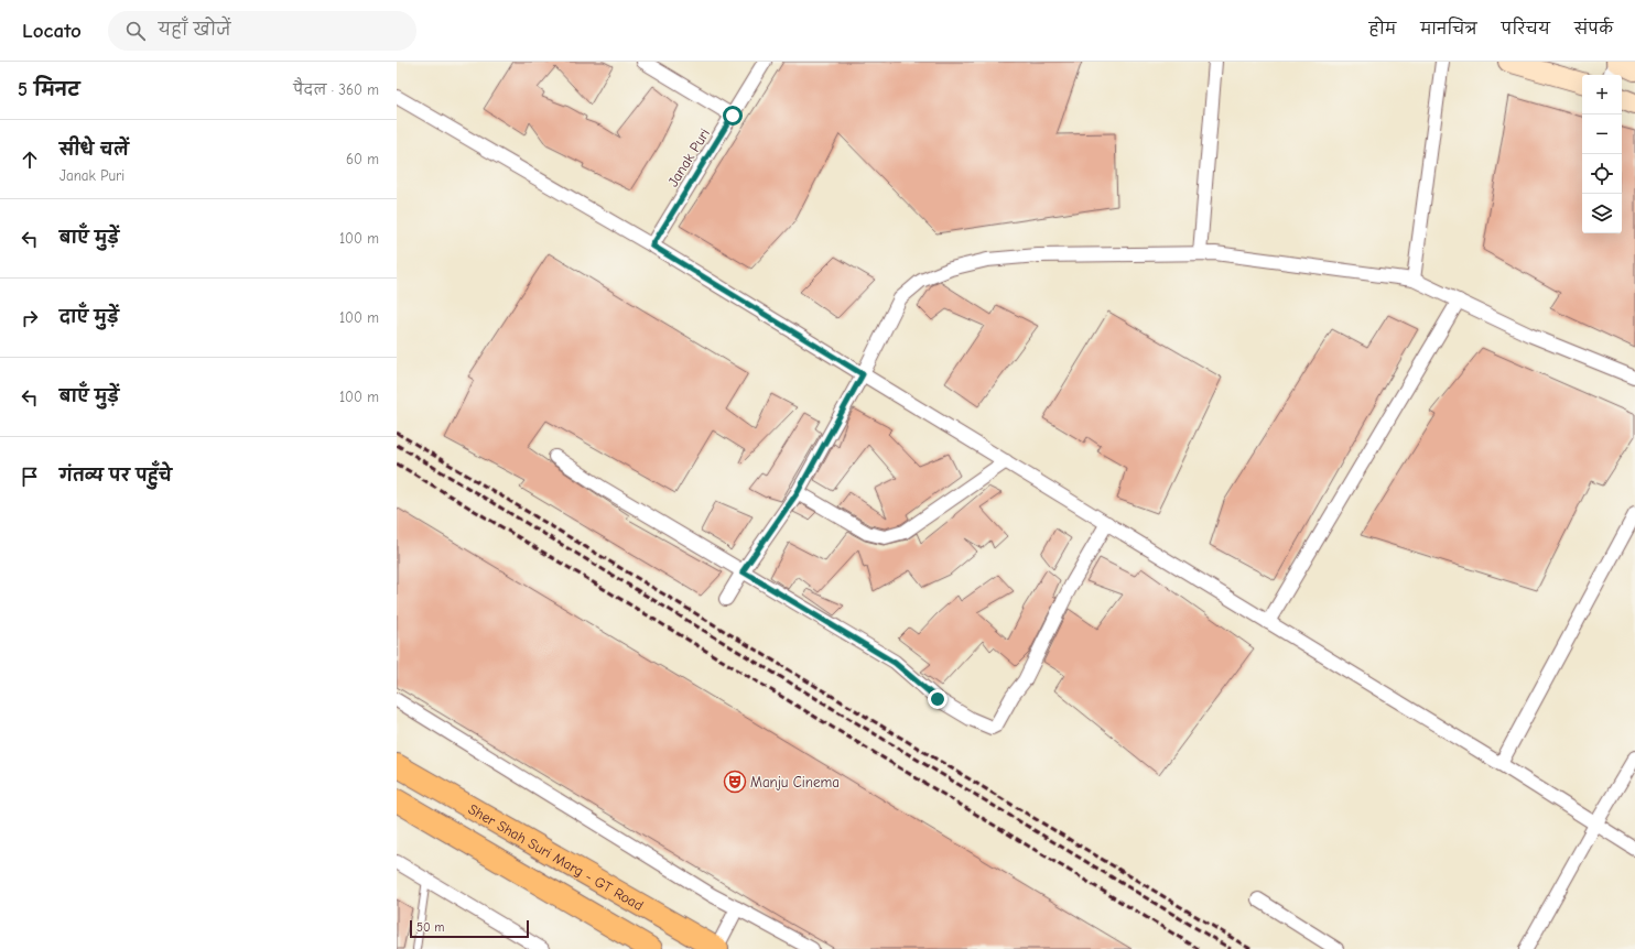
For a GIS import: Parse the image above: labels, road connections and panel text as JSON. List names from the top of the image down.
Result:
{
  "streets": {
    "main road": ["Sher Shah Suri Marg - GT Road"],
    "street": ["Janak Puri"]
  },
  "places": {
    "theatre": ["Manju Cinema"]
  },
  "scale_bar": "50 m",
  "page": {
    "header": "Locato",
    "search": "यहाँ खोजें",
    "nav": [
      "होम",
      "मानचित्र",
      "परिचय",
      "संपर्क"
    ],
    "heading": ["5 मिनट", "पैदल · 360 m"],
    "map_buttons": ["+", "−"],
    "list": [
      ["सीधे चलें", "Janak Puri", "60 m"],
      ["बाएँ मुड़ें", "100 m"],
      ["दाएँ मुड़ें", "100 m"],
      ["बाएँ मुड़ें", "100 m"],
      "गंतव्य पर पहुँचे"
    ],
    "scale": "50 m"
  }
}
